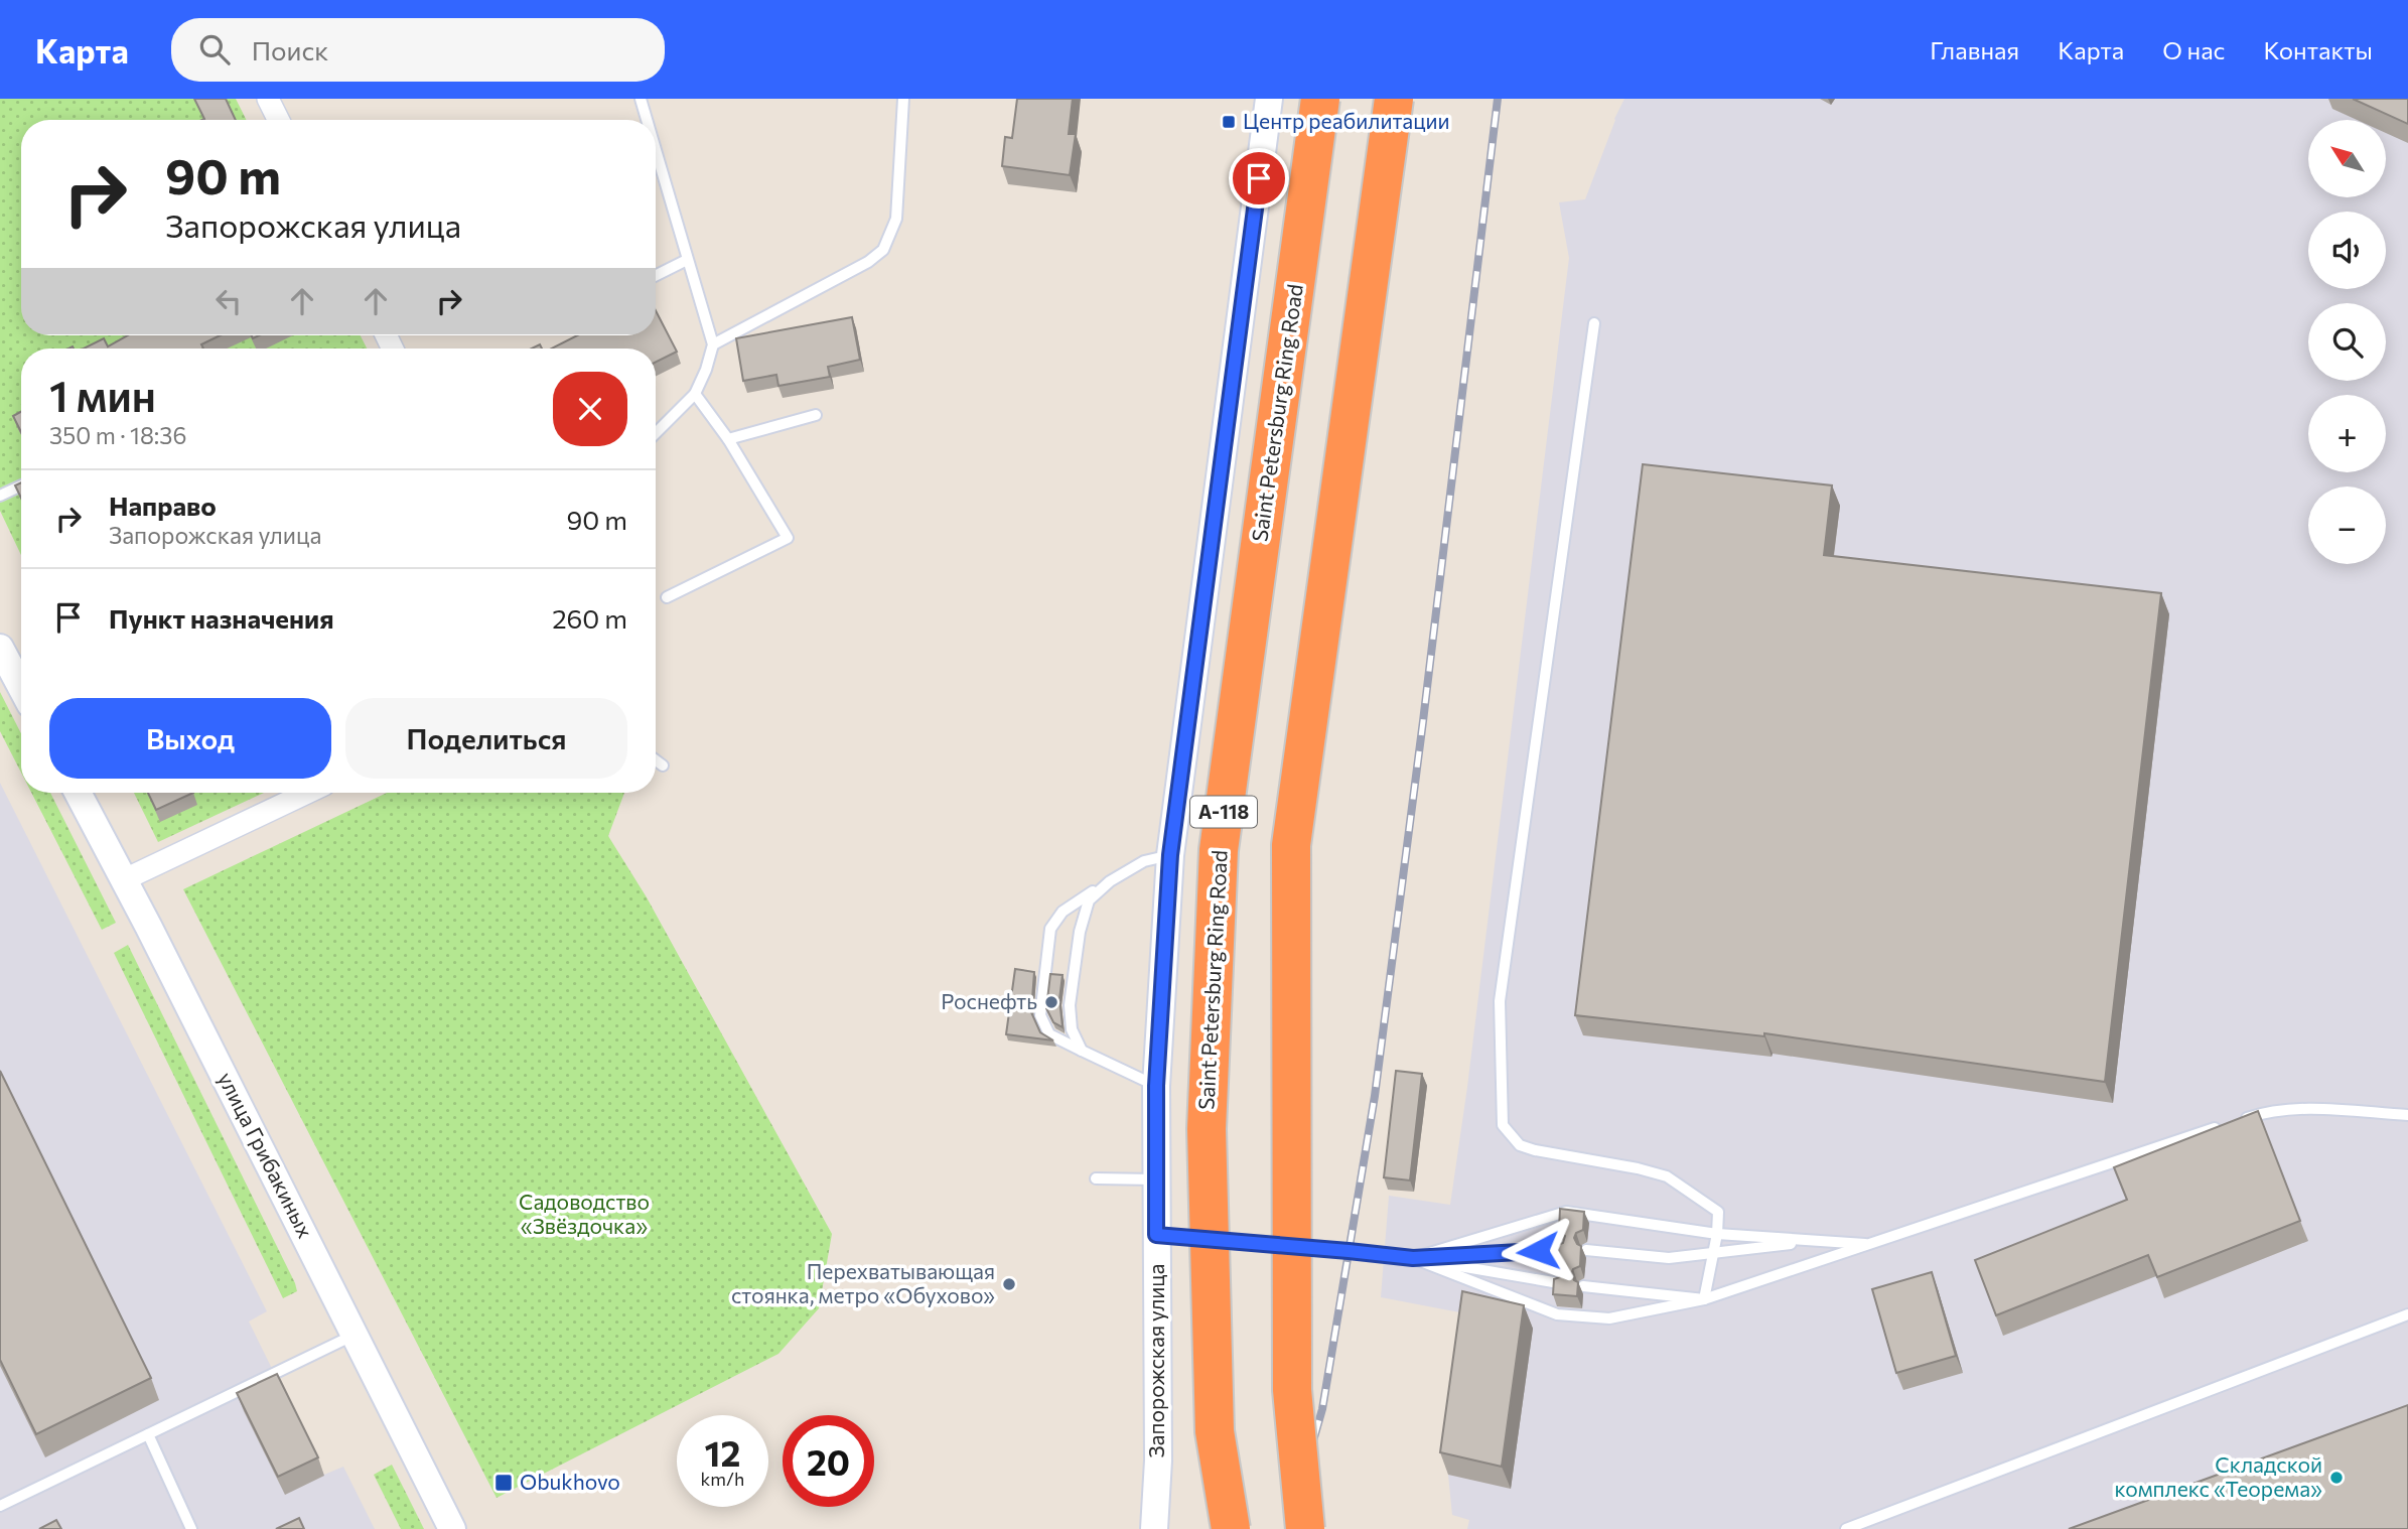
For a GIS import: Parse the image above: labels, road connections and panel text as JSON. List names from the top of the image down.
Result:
{
  "streets": {
    "highway": ["Saint Petersburg Ring Road", "А-118"],
    "street": ["улица Грибакиных", "Запорожская улица"]
  },
  "parks": ["Садоводство «Звёздочка»"],
  "places": {
    "transit": ["Центр реабилитации", "Obukhovo"],
    "other": ["Роснефть", "Перехватывающая стоянка, метро «Обухово»", "Складской комплекс «Теорема»"]
  },
  "north": "top left",
  "page": {
    "header": "Карта",
    "search": "Поиск",
    "nav": [
      "Главная",
      "Карта",
      "О нас",
      "Контакты"
    ],
    "map_buttons": ["+", "−"],
    "turn": ["90 m", "Запорожская улица"],
    "heading": ["1 мин", "350 m · 18:36"],
    "list": [
      {
        "name": "Направо",
        "note": "Запорожская улица",
        "value": "90 m"
      },
      {
        "name": "Пункт назначения",
        "value": "260 m"
      }
    ],
    "buttons": ["Выход", "Поделиться"],
    "speed": "12 km/h",
    "limit": "20"
  }
}
